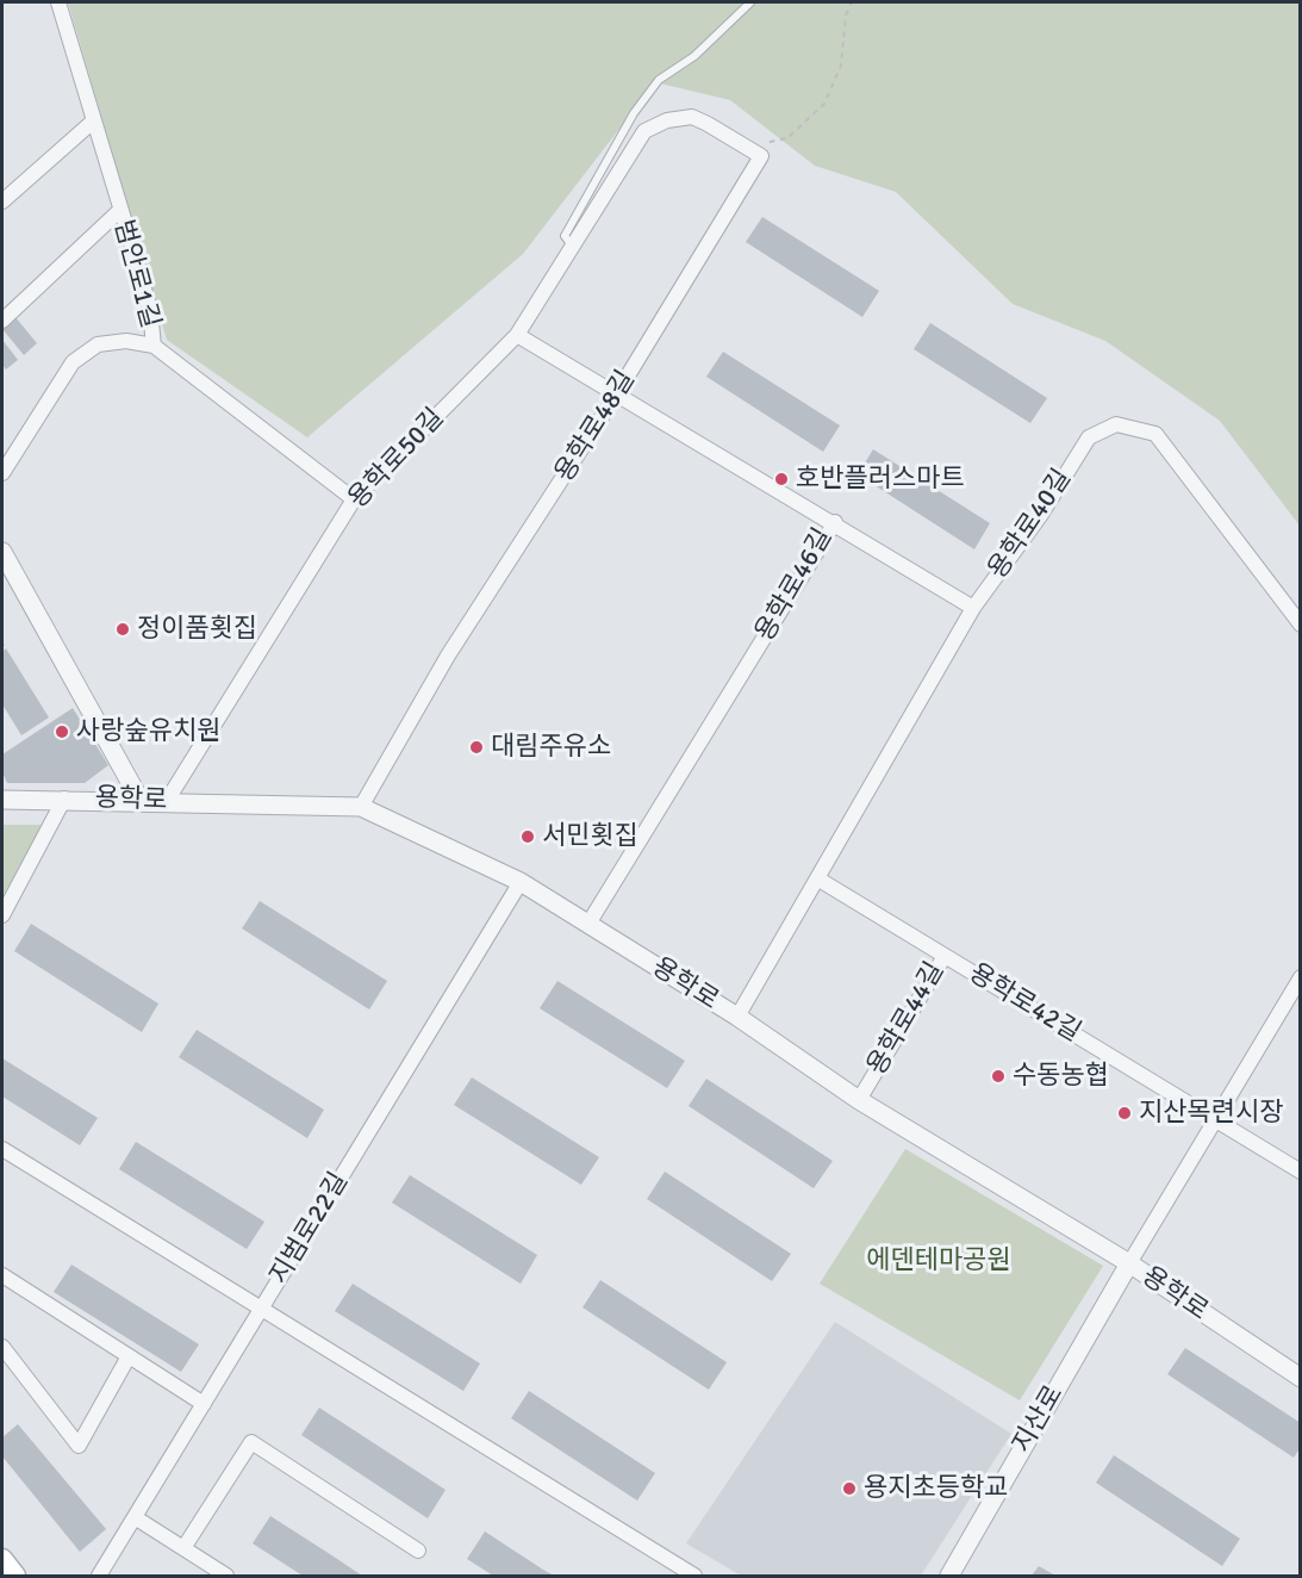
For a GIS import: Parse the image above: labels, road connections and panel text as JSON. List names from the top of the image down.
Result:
{
  "streets": {
    "street": [
      "범안로1길",
      "용학로48길",
      "용학로50길",
      "용학로40길",
      "용학로46길",
      "용학로",
      "용학로42길",
      "용학로44길",
      "지범로22길",
      "지산로"
    ]
  },
  "crossings": [
    ["범안로1길", "용학로50길"],
    ["용학로48길", "용학로50길"],
    ["용학로48길", "용학로46길"],
    ["용학로48길", "용학로"],
    ["용학로50길", "용학로46길"],
    ["용학로50길", "용학로"],
    ["용학로40길", "용학로"],
    ["용학로40길", "용학로44길"],
    ["용학로46길", "용학로"],
    ["용학로", "용학로44길"],
    ["용학로", "지범로22길"],
    ["용학로", "지산로"],
    ["용학로42길", "용학로44길"]
  ],
  "parks": ["에덴테마공원"],
  "places": [
    "호반플러스마트",
    "정이품횟집",
    "사랑숲유치원",
    "대림주유소",
    "서민횟집",
    "수동농협",
    "지산목련시장",
    "용지초등학교"
  ]
}
